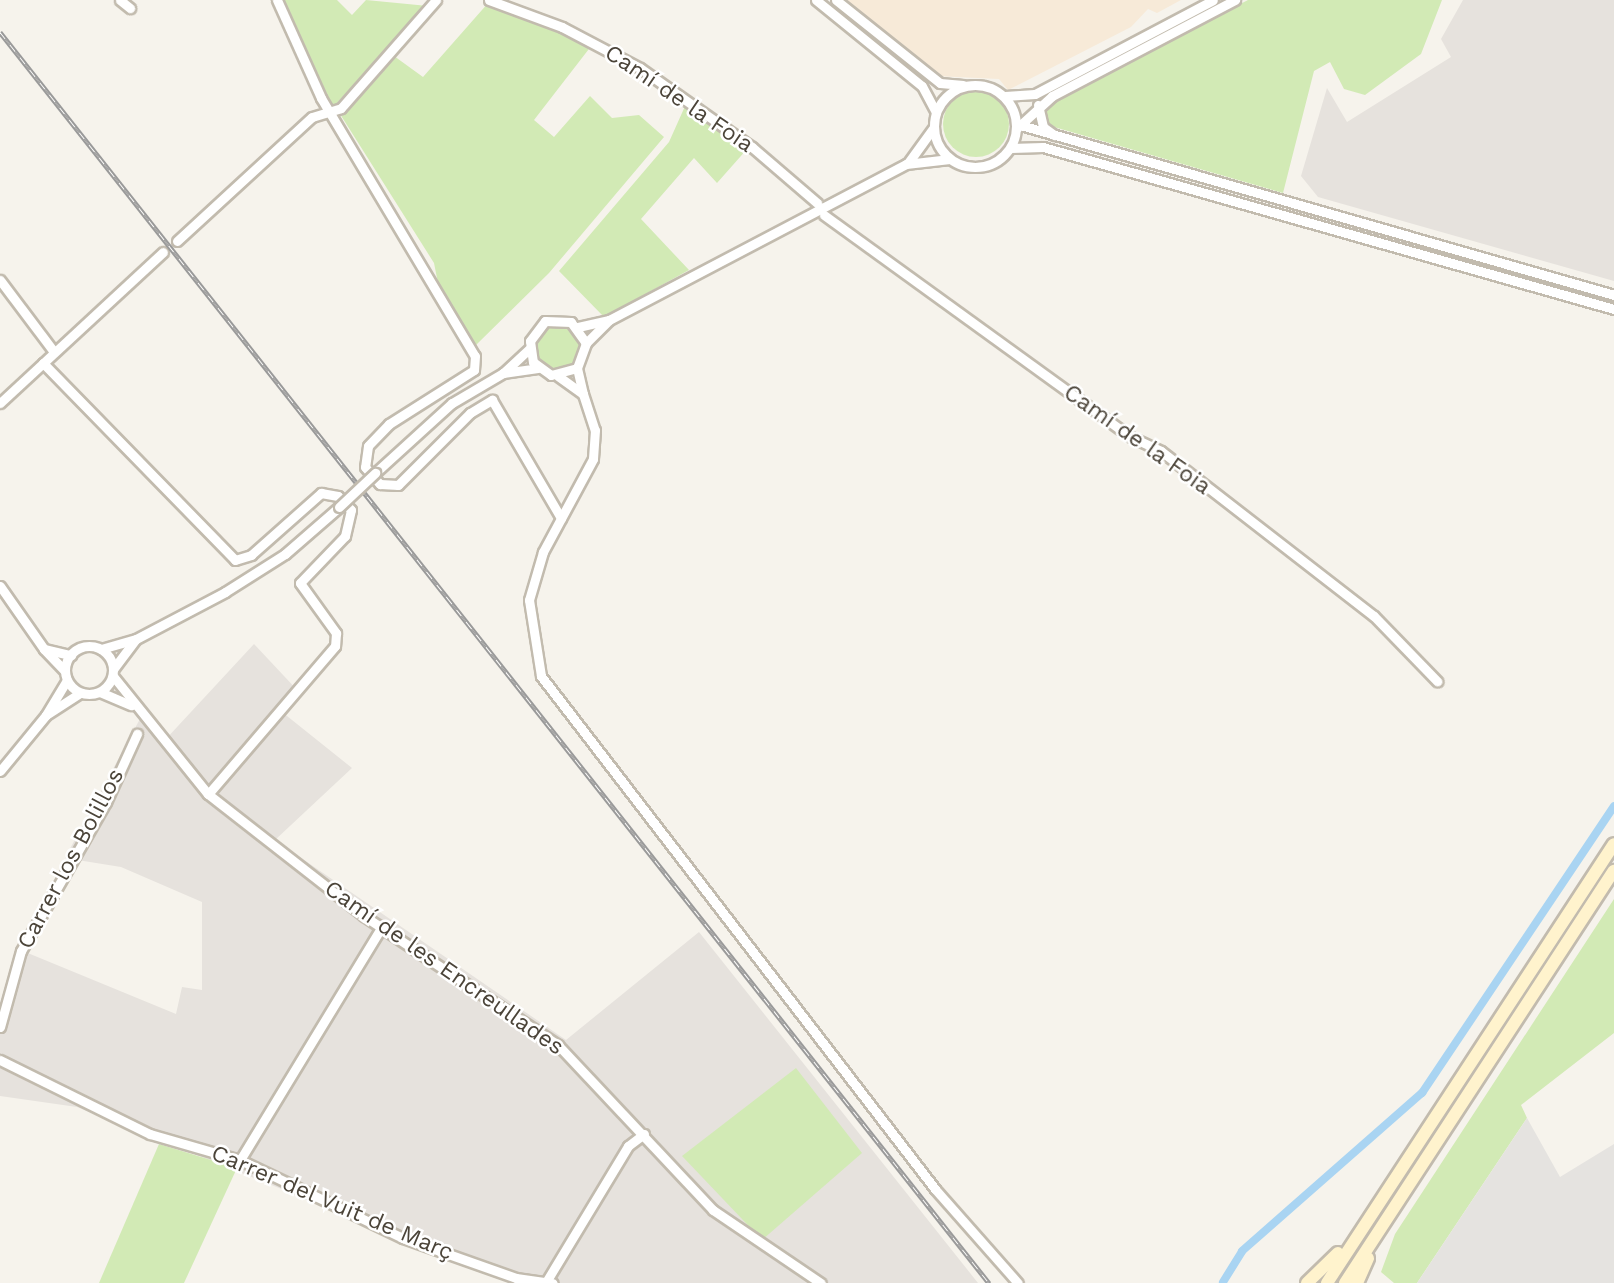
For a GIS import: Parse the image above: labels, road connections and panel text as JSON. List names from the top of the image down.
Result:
{
  "streets": {
    "street": [
      "Camí de la Foia",
      "Carrer los Bolillos",
      "Camí de les Encreullades",
      "Carrer del Vuit de Març"
    ]
  }
}
